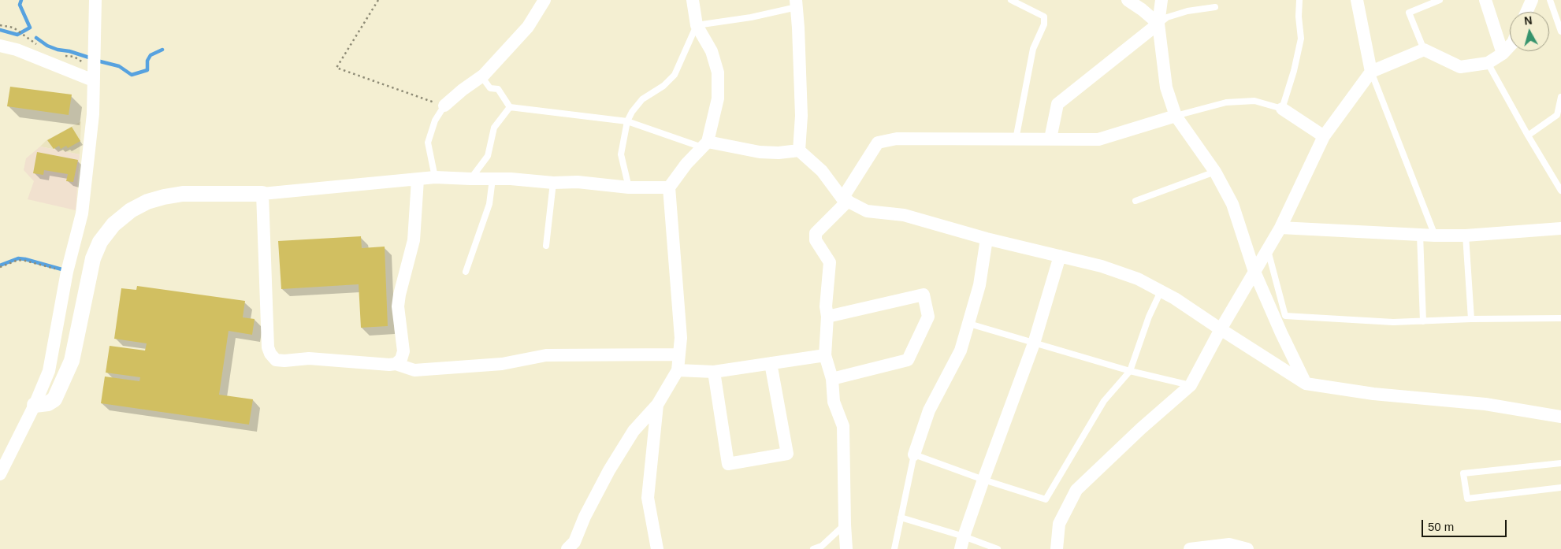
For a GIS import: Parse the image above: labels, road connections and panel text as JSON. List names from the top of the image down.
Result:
{
  "scale_bar": "50 m",
  "north": "top"
}
